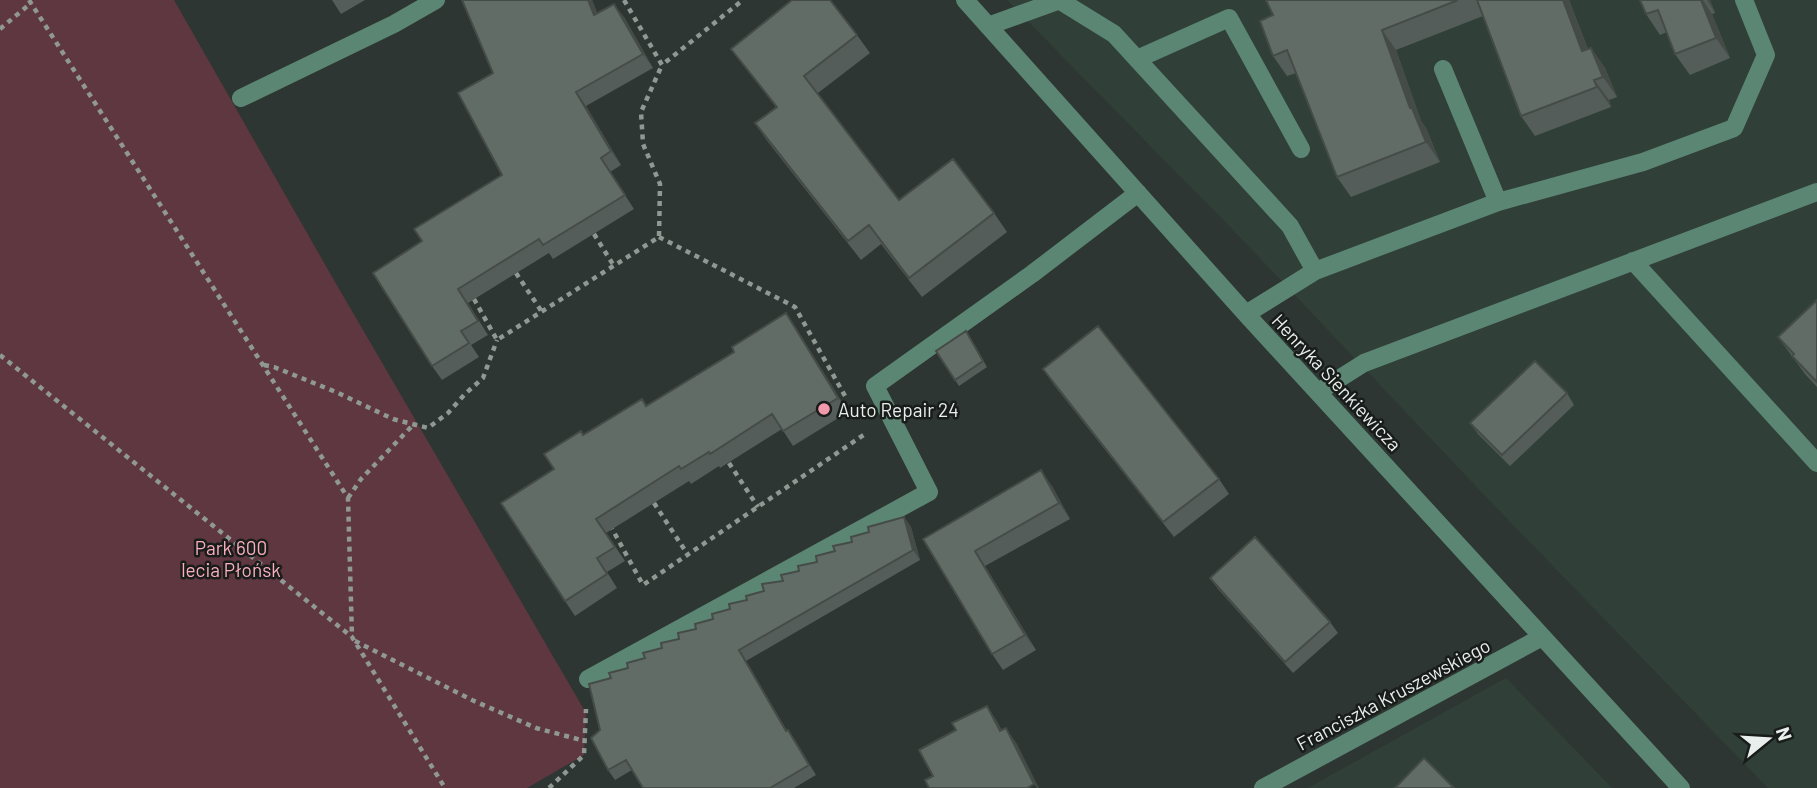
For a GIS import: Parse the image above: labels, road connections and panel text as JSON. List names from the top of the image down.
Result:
{
  "streets": {
    "street": ["Henryka Sienkiewicza", "Franciszka Kruszewskiego"]
  },
  "crossings": [
    ["Henryka Sienkiewicza", "Franciszka Kruszewskiego"]
  ],
  "parks": ["Park 600 lecia Płońsk"],
  "places": ["Auto Repair 24"],
  "north": "right"
}
